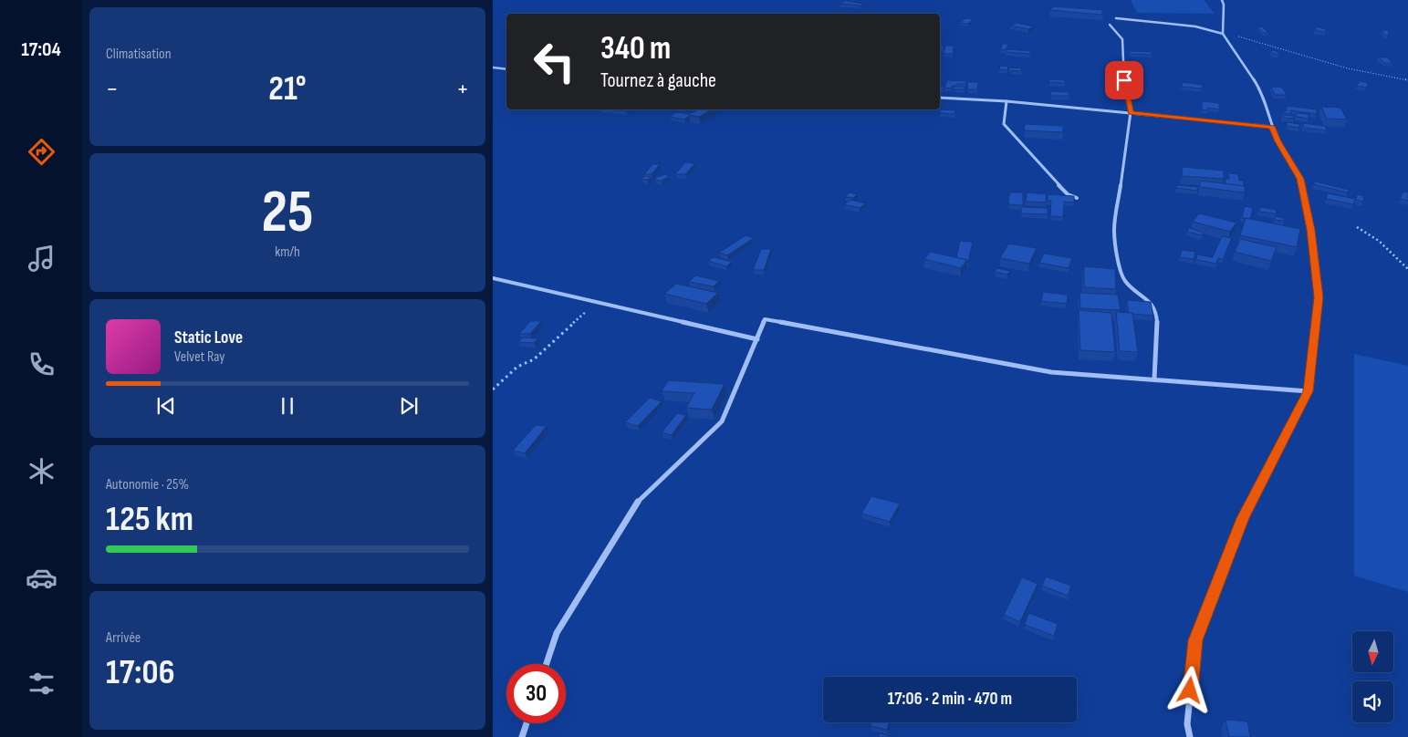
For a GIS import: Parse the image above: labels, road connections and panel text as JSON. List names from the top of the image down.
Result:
{
  "north": "bottom",
  "page": {
    "tabs": "17:04",
    "tile": [
      "Climatisation",
      ["25", "km/h"],
      ["Autonomie · 25%", "125 km"],
      ["Arrivée", "17:06"]
    ],
    "turn": ["340 m", "Tournez à gauche"],
    "heat": ["−", "21°", "+"],
    "song": ["Static Love", "Velvet Ray"],
    "limit": "30",
    "trip": "17:06 · 2 min · 470 m"
  }
}
